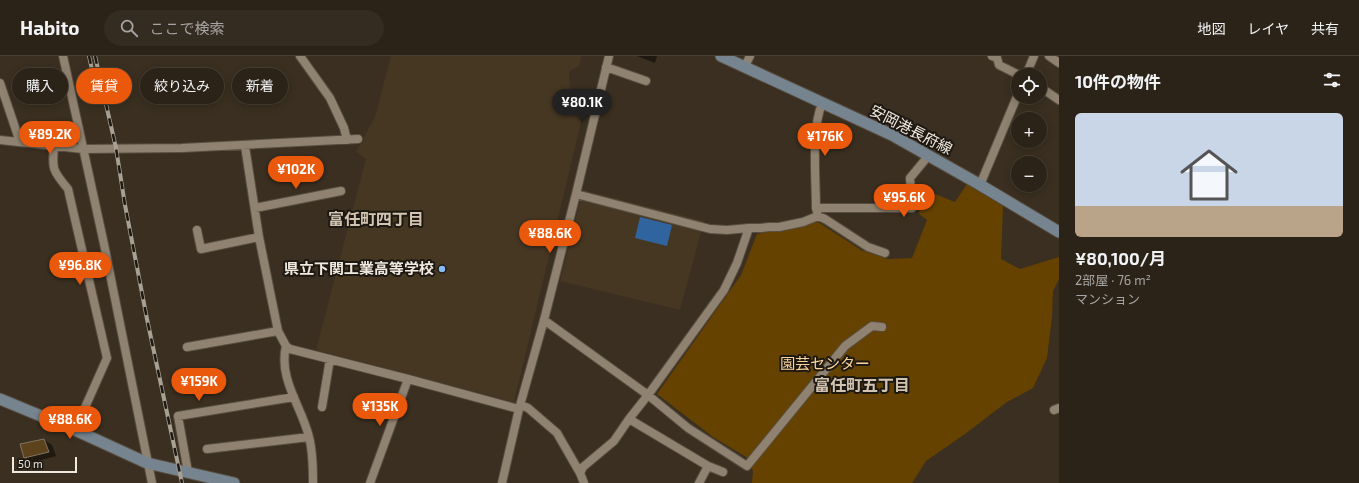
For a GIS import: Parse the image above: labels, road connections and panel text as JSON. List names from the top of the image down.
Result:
{
  "streets": {
    "main road": ["安岡港長府線"]
  },
  "districts": ["富任町四丁目", "富任町五丁目"],
  "parks": ["園芸センター"],
  "places": ["県立下関工業高等学校"],
  "scale_bar": "50 m",
  "page": {
    "header": "Habito",
    "search": "ここで検索",
    "nav": ["地図", "レイヤ", "共有"],
    "heading": "10件の物件",
    "map_buttons": ["+", "−"],
    "chip": [
      "購入",
      "賃貸",
      "絞り込み",
      "新着"
    ],
    "price": [
      "¥80.1K",
      "¥89.2K",
      "¥176K",
      "¥102K",
      "¥95.6K",
      "¥88.6K",
      "¥96.8K",
      "¥159K",
      "¥135K",
      "¥88.6K"
    ],
    "list": [
      {
        "name": "¥80,100/月",
        "note": "2部屋 · 76 m² · マンション"
      }
    ],
    "scale": "50 m"
  }
}
